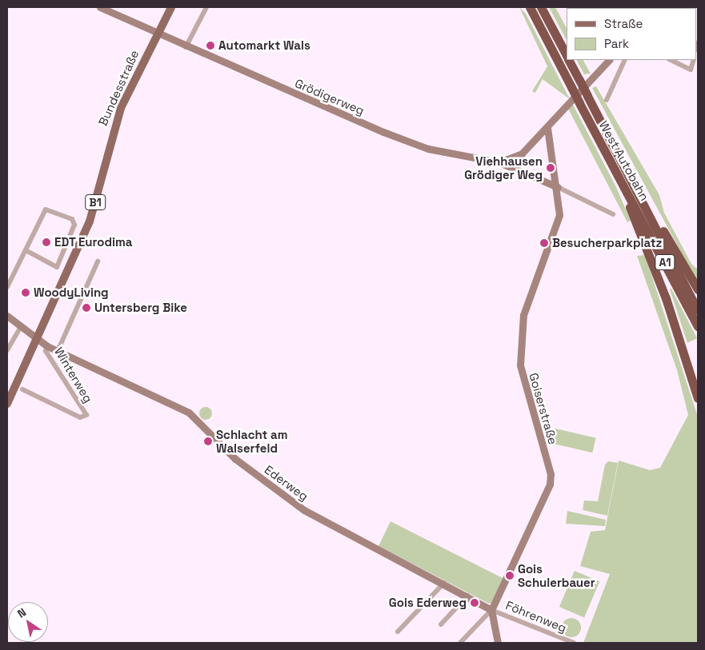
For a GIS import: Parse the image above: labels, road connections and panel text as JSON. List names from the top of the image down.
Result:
{
  "streets": {
    "highway": ["West Autobahn", "A1"],
    "main road": ["Bundesstraße", "B1"],
    "street": [
      "Grödigerweg",
      "Winterweg",
      "Goiserstraße",
      "Ederweg",
      "Föhrenweg"
    ]
  },
  "crossings": [
    ["Bundesstraße", "Grödigerweg"],
    ["Bundesstraße", "Ederweg"],
    ["Grödigerweg", "Goiserstraße"],
    ["Winterweg", "Ederweg"],
    ["Goiserstraße", "Ederweg"],
    ["Goiserstraße", "Föhrenweg"],
    ["Ederweg", "Föhrenweg"]
  ],
  "places": [
    "Automarkt Wals",
    "Viehhausen Grödiger Weg",
    "EDT Eurodima",
    "Besucherparkplatz",
    "WoodyLiving",
    "Untersberg Bike",
    "Schlacht am Walserfeld",
    "Gois Schulerbauer",
    "Gois Ederweg"
  ],
  "legend": ["Straße", "Park"],
  "north": "top left"
}
